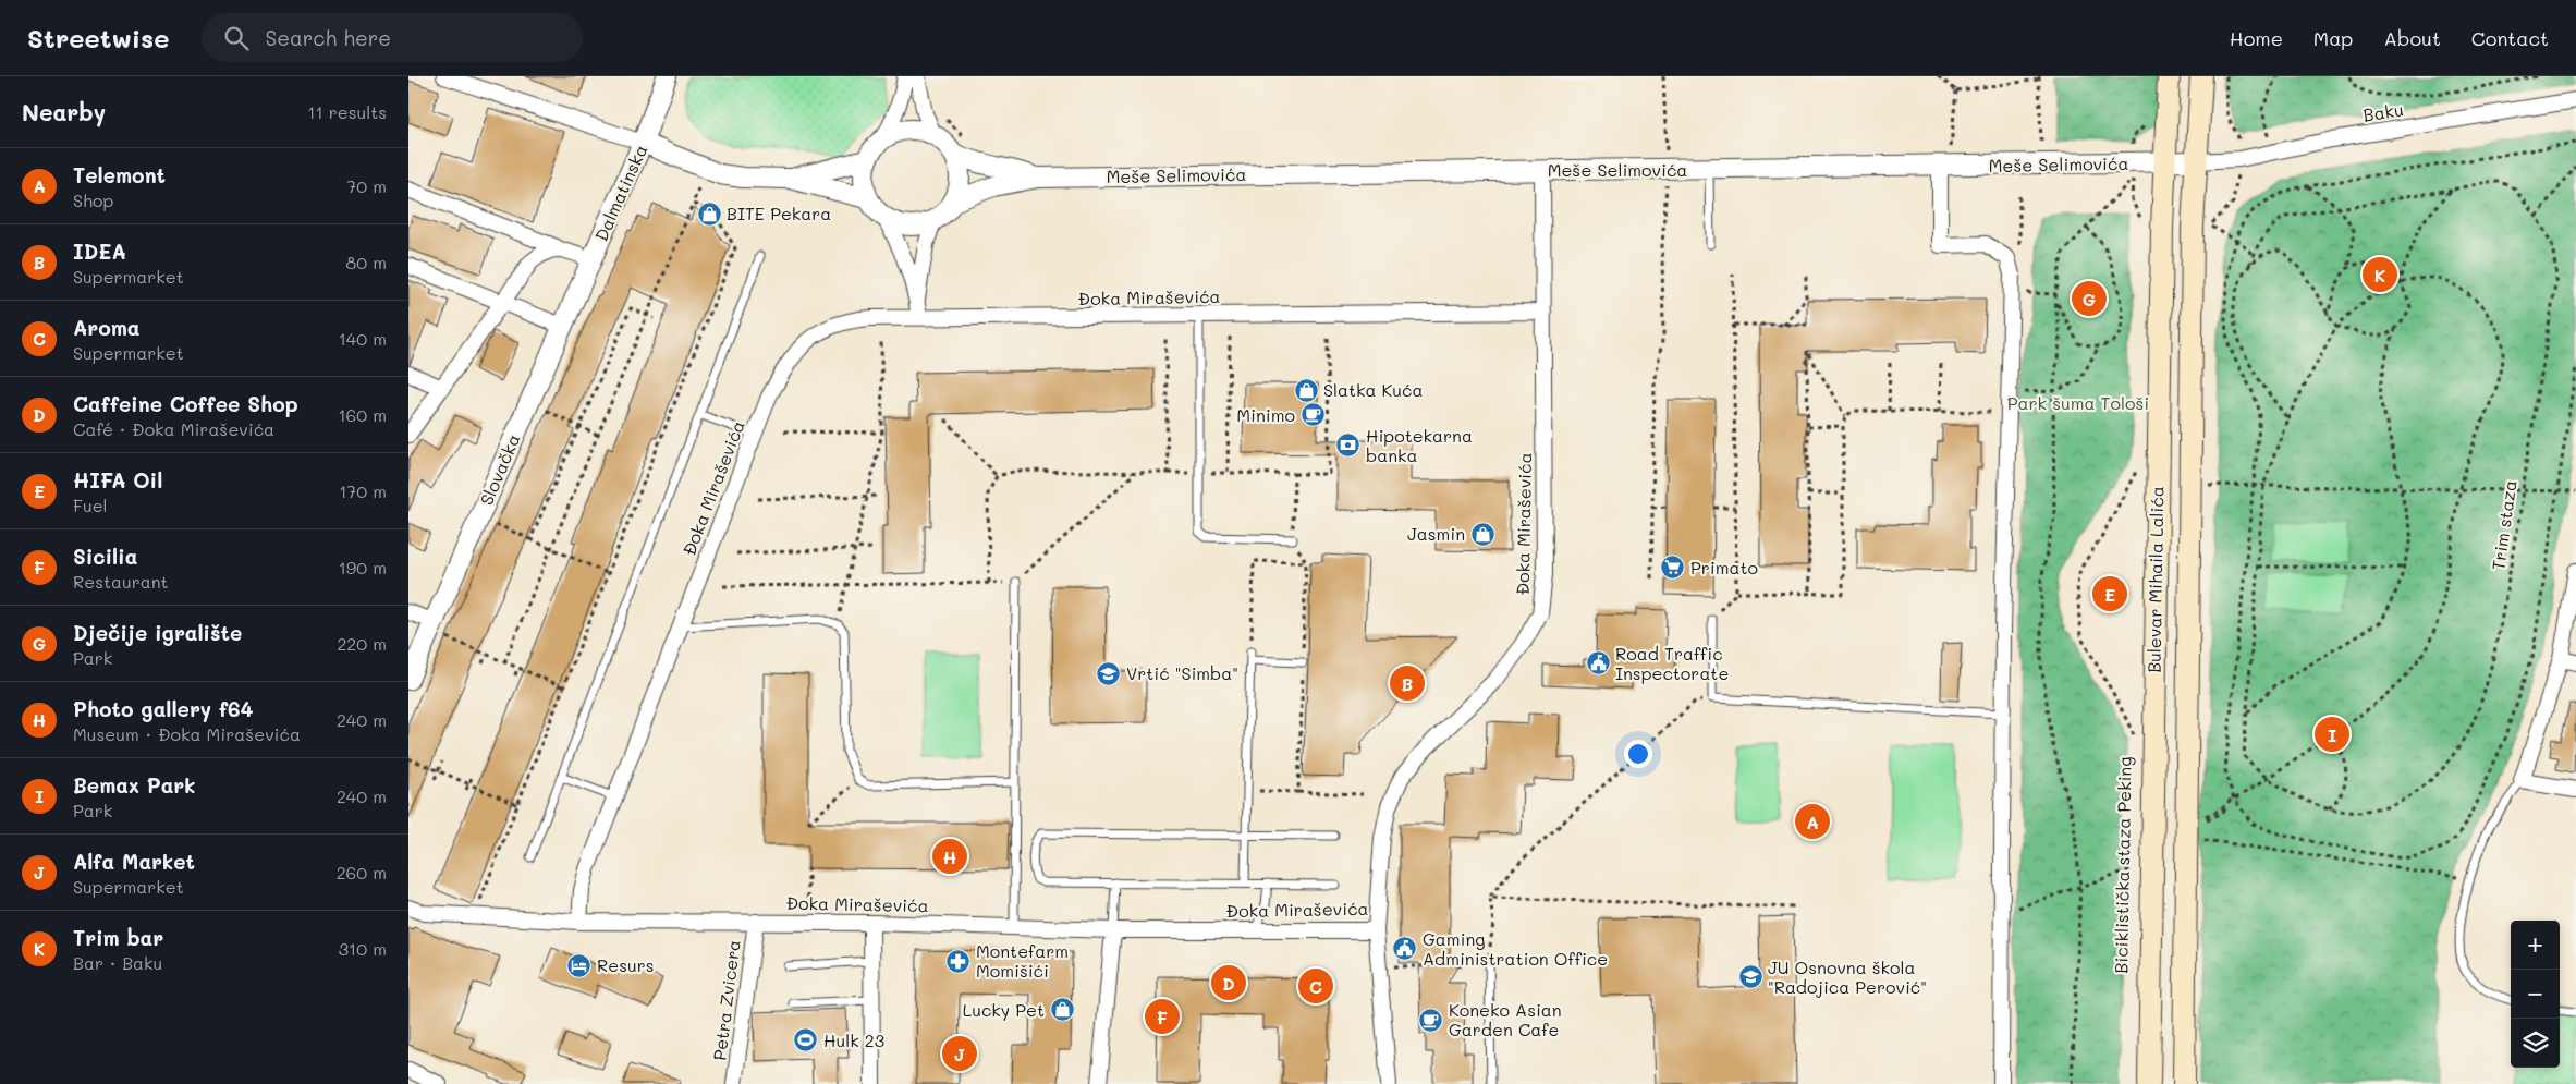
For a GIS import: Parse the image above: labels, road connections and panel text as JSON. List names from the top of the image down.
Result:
{
  "streets": {
    "main road": ["Bulevar Mihaila Lalića"],
    "street": [
      "Baku",
      "Meše Selimovića",
      "Dalmatinska",
      "Đoka Miraševića",
      "Slovačka",
      "Petra Zvicera"
    ],
    "path": ["Trim staza", "Biciklistička staza Peking"]
  },
  "crossings": [
    ["Baku", "Meše Selimovića"],
    ["Baku", "Bulevar Mihaila Lalića"],
    ["Meše Selimovića", "Đoka Miraševića"],
    ["Meše Selimovića", "Bulevar Mihaila Lalića"],
    ["Dalmatinska", "Slovačka"],
    ["Đoka Miraševića", "Petra Zvicera"]
  ],
  "parks": ["Park šuma Tološi"],
  "places": {
    "shop": [
      "BITE Pekara",
      "Slatka Kuća",
      "Jasmin",
      "Lucky Pet"
    ],
    "cafe": ["Minimo", "Koneko Asian Garden Cafe"],
    "bank": ["Hipotekarna banka"],
    "supermarket": ["Primato"],
    "public building": ["Road Traffic Inspectorate", "Gaming Administration Office"],
    "school or university": ["Vrtić \"Simba\"", "JU Osnovna škola \"Radojica Perović\""],
    "pharmacy": ["Montefarm Momišići"],
    "hotel": ["Resurs"],
    "sports": ["Hulk 23"]
  },
  "page": {
    "header": "Streetwise",
    "search": "Search here",
    "nav": [
      "Home",
      "Map",
      "About",
      "Contact"
    ],
    "heading": ["Nearby", "11 results"],
    "list": [
      {
        "mark": "A",
        "name": "Telemont",
        "note": "Shop",
        "value": "70 m"
      },
      {
        "mark": "B",
        "name": "IDEA",
        "note": "Supermarket",
        "value": "80 m"
      },
      {
        "mark": "C",
        "name": "Aroma",
        "note": "Supermarket",
        "value": "140 m"
      },
      {
        "mark": "D",
        "name": "Caffeine Coffee Shop",
        "note": "Café · Đoka Miraševića",
        "value": "160 m"
      },
      {
        "mark": "E",
        "name": "HIFA Oil",
        "note": "Fuel",
        "value": "170 m"
      },
      {
        "mark": "F",
        "name": "Sicilia",
        "note": "Restaurant",
        "value": "190 m"
      },
      {
        "mark": "G",
        "name": "Dječije igralište",
        "note": "Park",
        "value": "220 m"
      },
      {
        "mark": "H",
        "name": "Photo gallery f64",
        "note": "Museum · Đoka Miraševića",
        "value": "240 m"
      },
      {
        "mark": "I",
        "name": "Bemax Park",
        "note": "Park",
        "value": "240 m"
      },
      {
        "mark": "J",
        "name": "Alfa Market",
        "note": "Supermarket",
        "value": "260 m"
      },
      {
        "mark": "K",
        "name": "Trim bar",
        "note": "Bar · Baku",
        "value": "310 m"
      }
    ],
    "pins": [
      "K",
      "G",
      "E",
      "B",
      "I",
      "A",
      "H",
      "D",
      "C",
      "F",
      "J"
    ],
    "map_buttons": ["+", "−"]
  }
}
